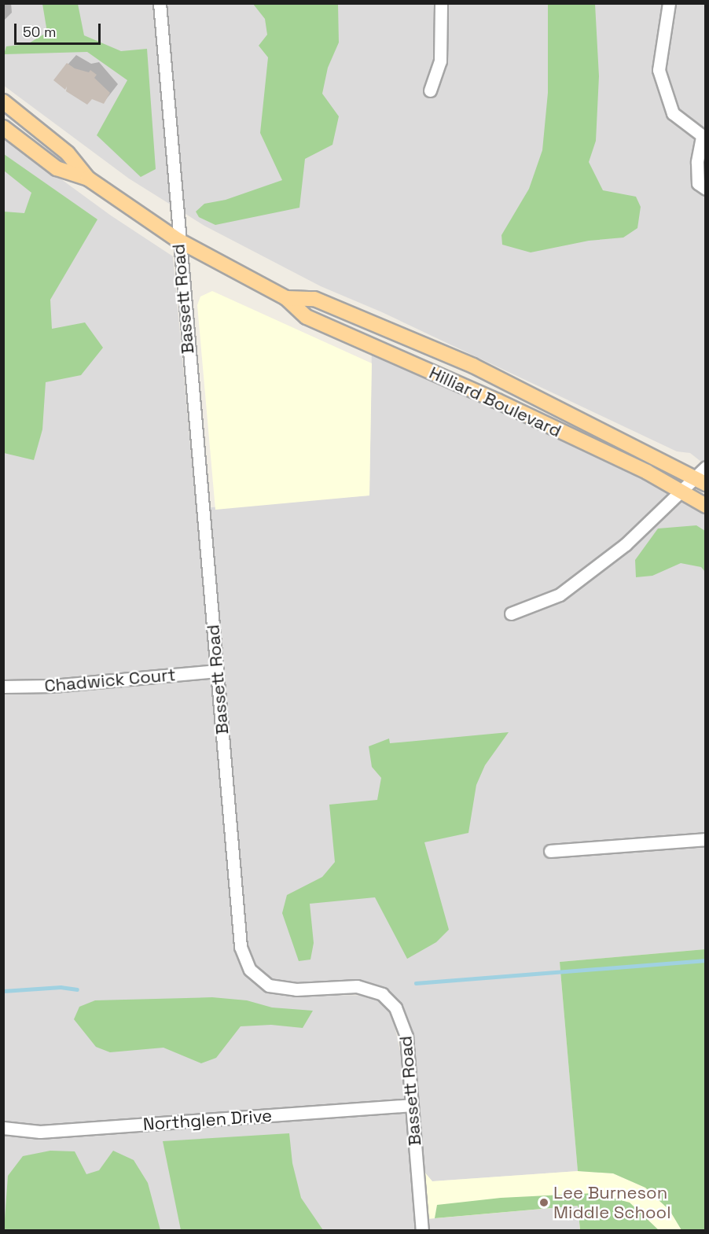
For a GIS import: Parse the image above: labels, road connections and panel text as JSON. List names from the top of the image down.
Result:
{
  "streets": {
    "main road": ["Hilliard Boulevard"],
    "street": ["Bassett Road", "Chadwick Court", "Northglen Drive"]
  },
  "crossings": [
    ["Bassett Road", "Hilliard Boulevard"],
    ["Bassett Road", "Chadwick Court"],
    ["Bassett Road", "Northglen Drive"]
  ],
  "places": ["Lee Burneson Middle School"],
  "scale_bar": "50 m"
}
